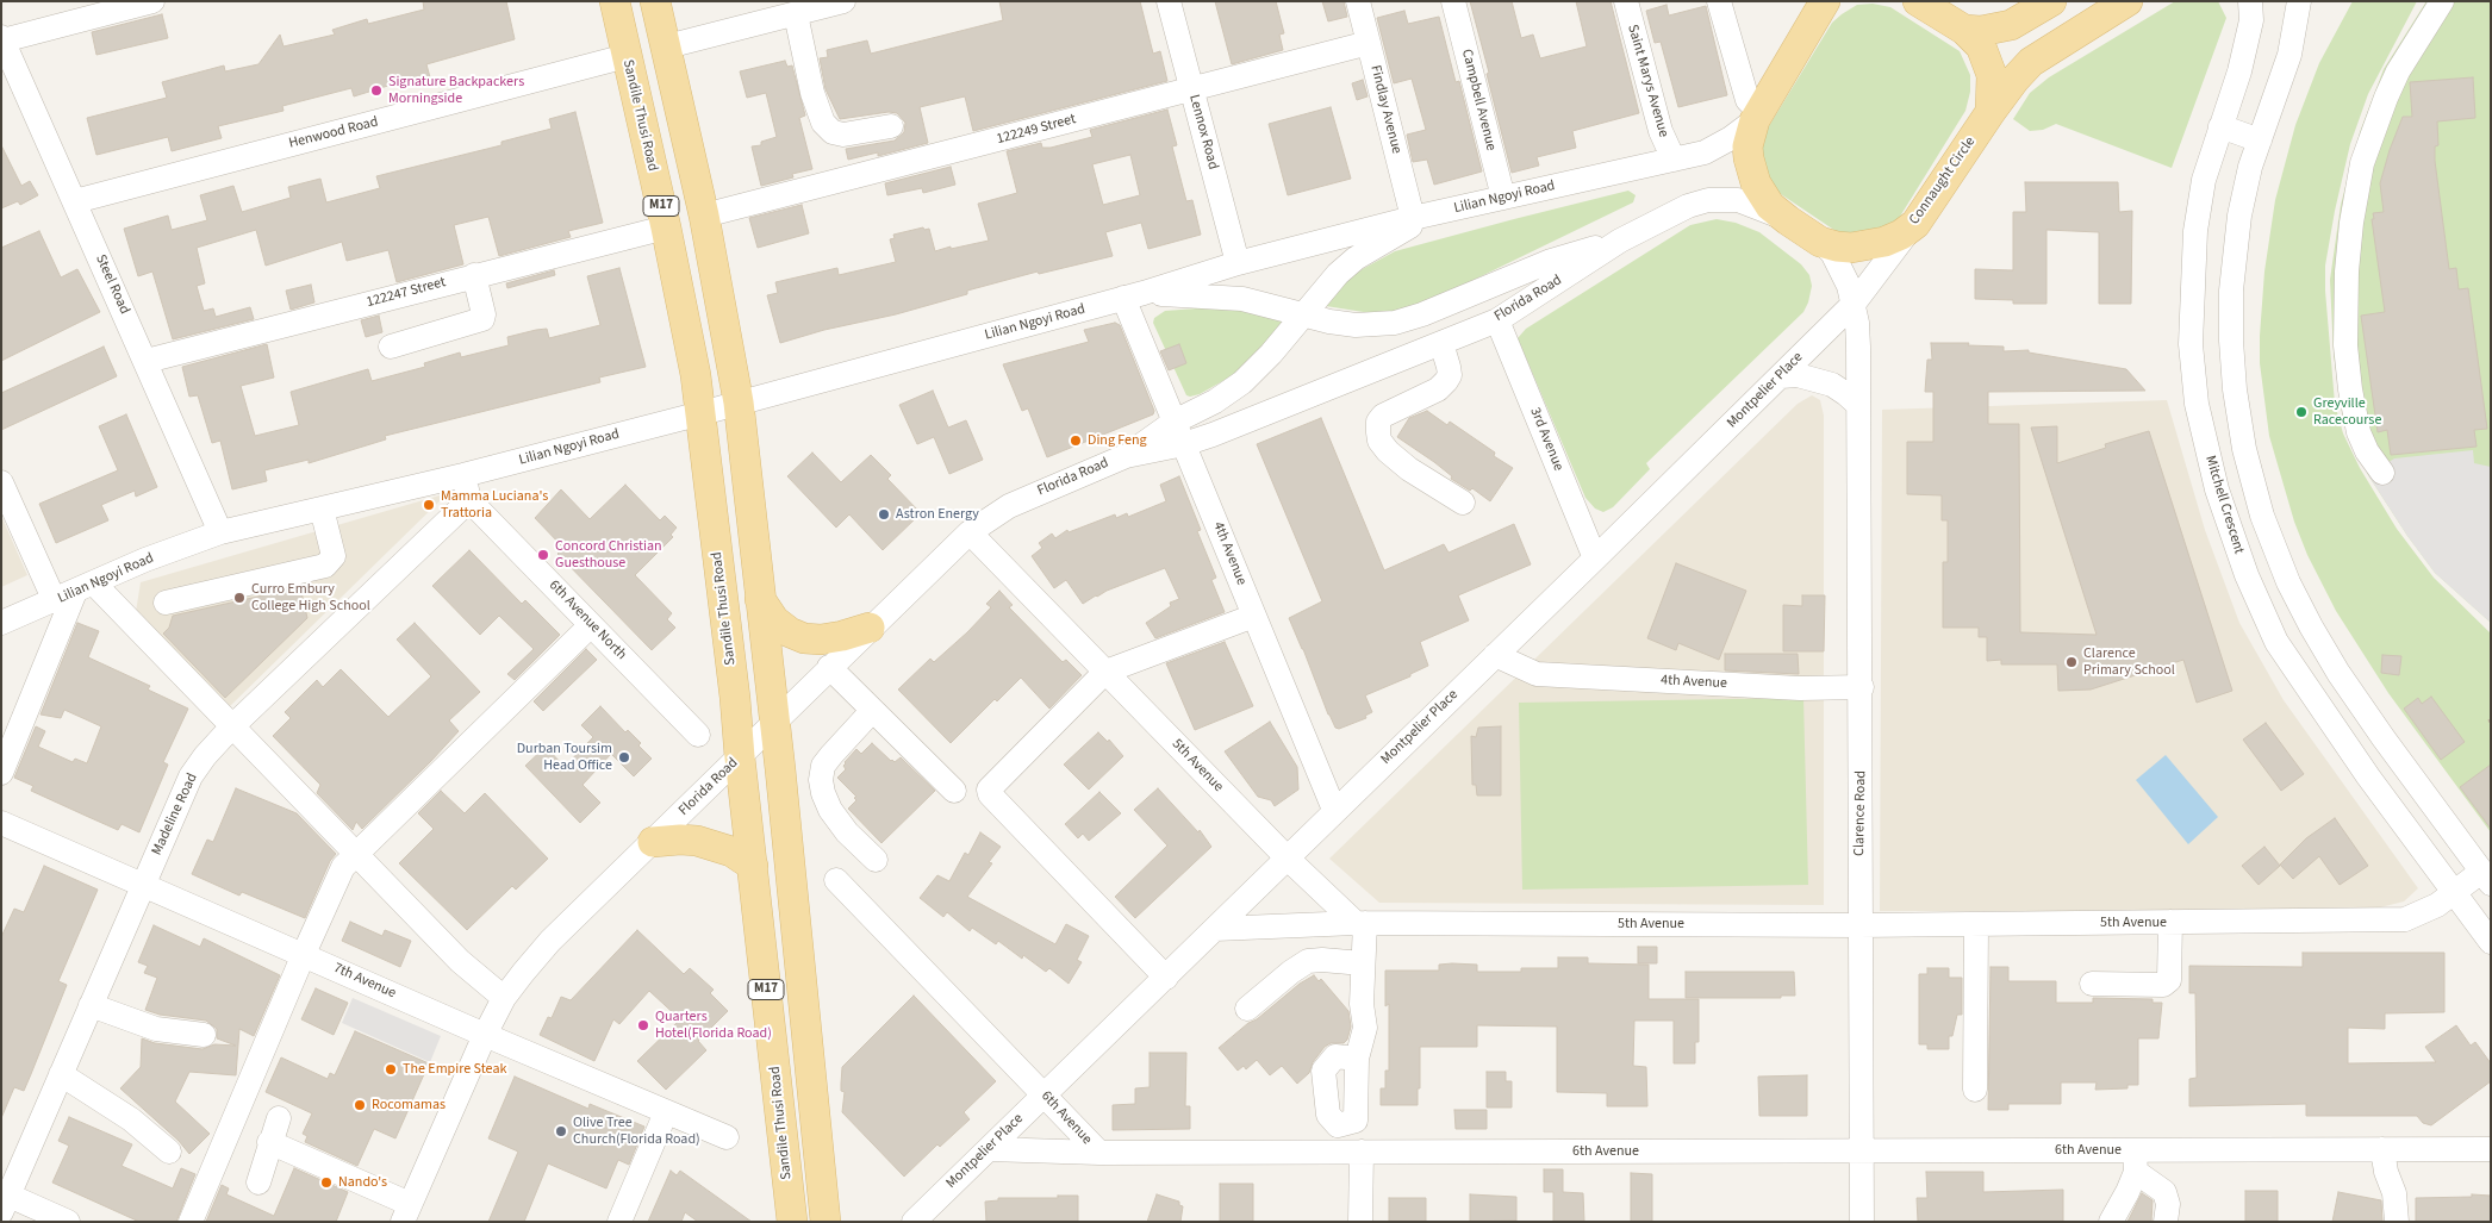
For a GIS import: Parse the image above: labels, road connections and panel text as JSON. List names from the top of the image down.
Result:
{
  "streets": {
    "main road": ["Sandile Thusi Road", "Connaught Circle", "M17"],
    "street": [
      "Saint Marys Avenue",
      "Campbell Avenue",
      "Findlay Avenue",
      "122249 Street",
      "Lennox Road",
      "Henwood Road",
      "Lilian Ngoyi Road",
      "Steel Road",
      "122247 Street",
      "Florida Road",
      "Montpelier Place",
      "3rd Avenue",
      "Mitchell Crescent",
      "4th Avenue",
      "6th Avenue North",
      "5th Avenue",
      "Clarence Road",
      "Madeline Road",
      "7th Avenue",
      "6th Avenue"
    ]
  },
  "crossings": [
    ["Saint Marys Avenue", "Lilian Ngoyi Road"],
    ["Campbell Avenue", "Lilian Ngoyi Road"],
    ["Findlay Avenue", "122249 Street"],
    ["Findlay Avenue", "Lilian Ngoyi Road"],
    ["Findlay Avenue", "Florida Road"],
    ["Sandile Thusi Road", "Henwood Road"],
    ["Sandile Thusi Road", "Lilian Ngoyi Road"],
    ["Sandile Thusi Road", "122247 Street"],
    ["Sandile Thusi Road", "Florida Road"],
    ["122249 Street", "Lennox Road"],
    ["122249 Street", "M17"],
    ["Lennox Road", "Lilian Ngoyi Road"],
    ["Henwood Road", "Steel Road"],
    ["Connaught Circle", "Lilian Ngoyi Road"],
    ["Connaught Circle", "Florida Road"],
    ["Connaught Circle", "Montpelier Place"],
    ["Connaught Circle", "Clarence Road"],
    ["Lilian Ngoyi Road", "M17"],
    ["Lilian Ngoyi Road", "Steel Road"],
    ["Lilian Ngoyi Road", "Florida Road"],
    ["Lilian Ngoyi Road", "4th Avenue"],
    ["M17", "Florida Road"],
    ["Steel Road", "122247 Street"],
    ["Florida Road", "3rd Avenue"],
    ["Florida Road", "4th Avenue"],
    ["Florida Road", "5th Avenue"],
    ["Florida Road", "7th Avenue"],
    ["Montpelier Place", "3rd Avenue"],
    ["Montpelier Place", "4th Avenue"],
    ["Montpelier Place", "5th Avenue"],
    ["Montpelier Place", "Clarence Road"],
    ["Montpelier Place", "6th Avenue"],
    ["Mitchell Crescent", "5th Avenue"],
    ["4th Avenue", "Clarence Road"],
    ["6th Avenue North", "Madeline Road"],
    ["5th Avenue", "Clarence Road"],
    ["Clarence Road", "6th Avenue"],
    ["Madeline Road", "7th Avenue"]
  ],
  "places": [
    "Signature Backpackers Morningside",
    "Greyville Racecourse",
    "Ding Feng",
    "Mamma Luciana's Trattoria",
    "Astron Energy",
    "Concord Christian Guesthouse",
    "Curro Embury College High School",
    "Clarence Primary School",
    "Durban Toursim Head Office",
    "Quarters Hotel(Florida Road)",
    "The Empire Steak",
    "Rocomamas",
    "Olive Tree Church(Florida Road)",
    "Nando's"
  ]
}
